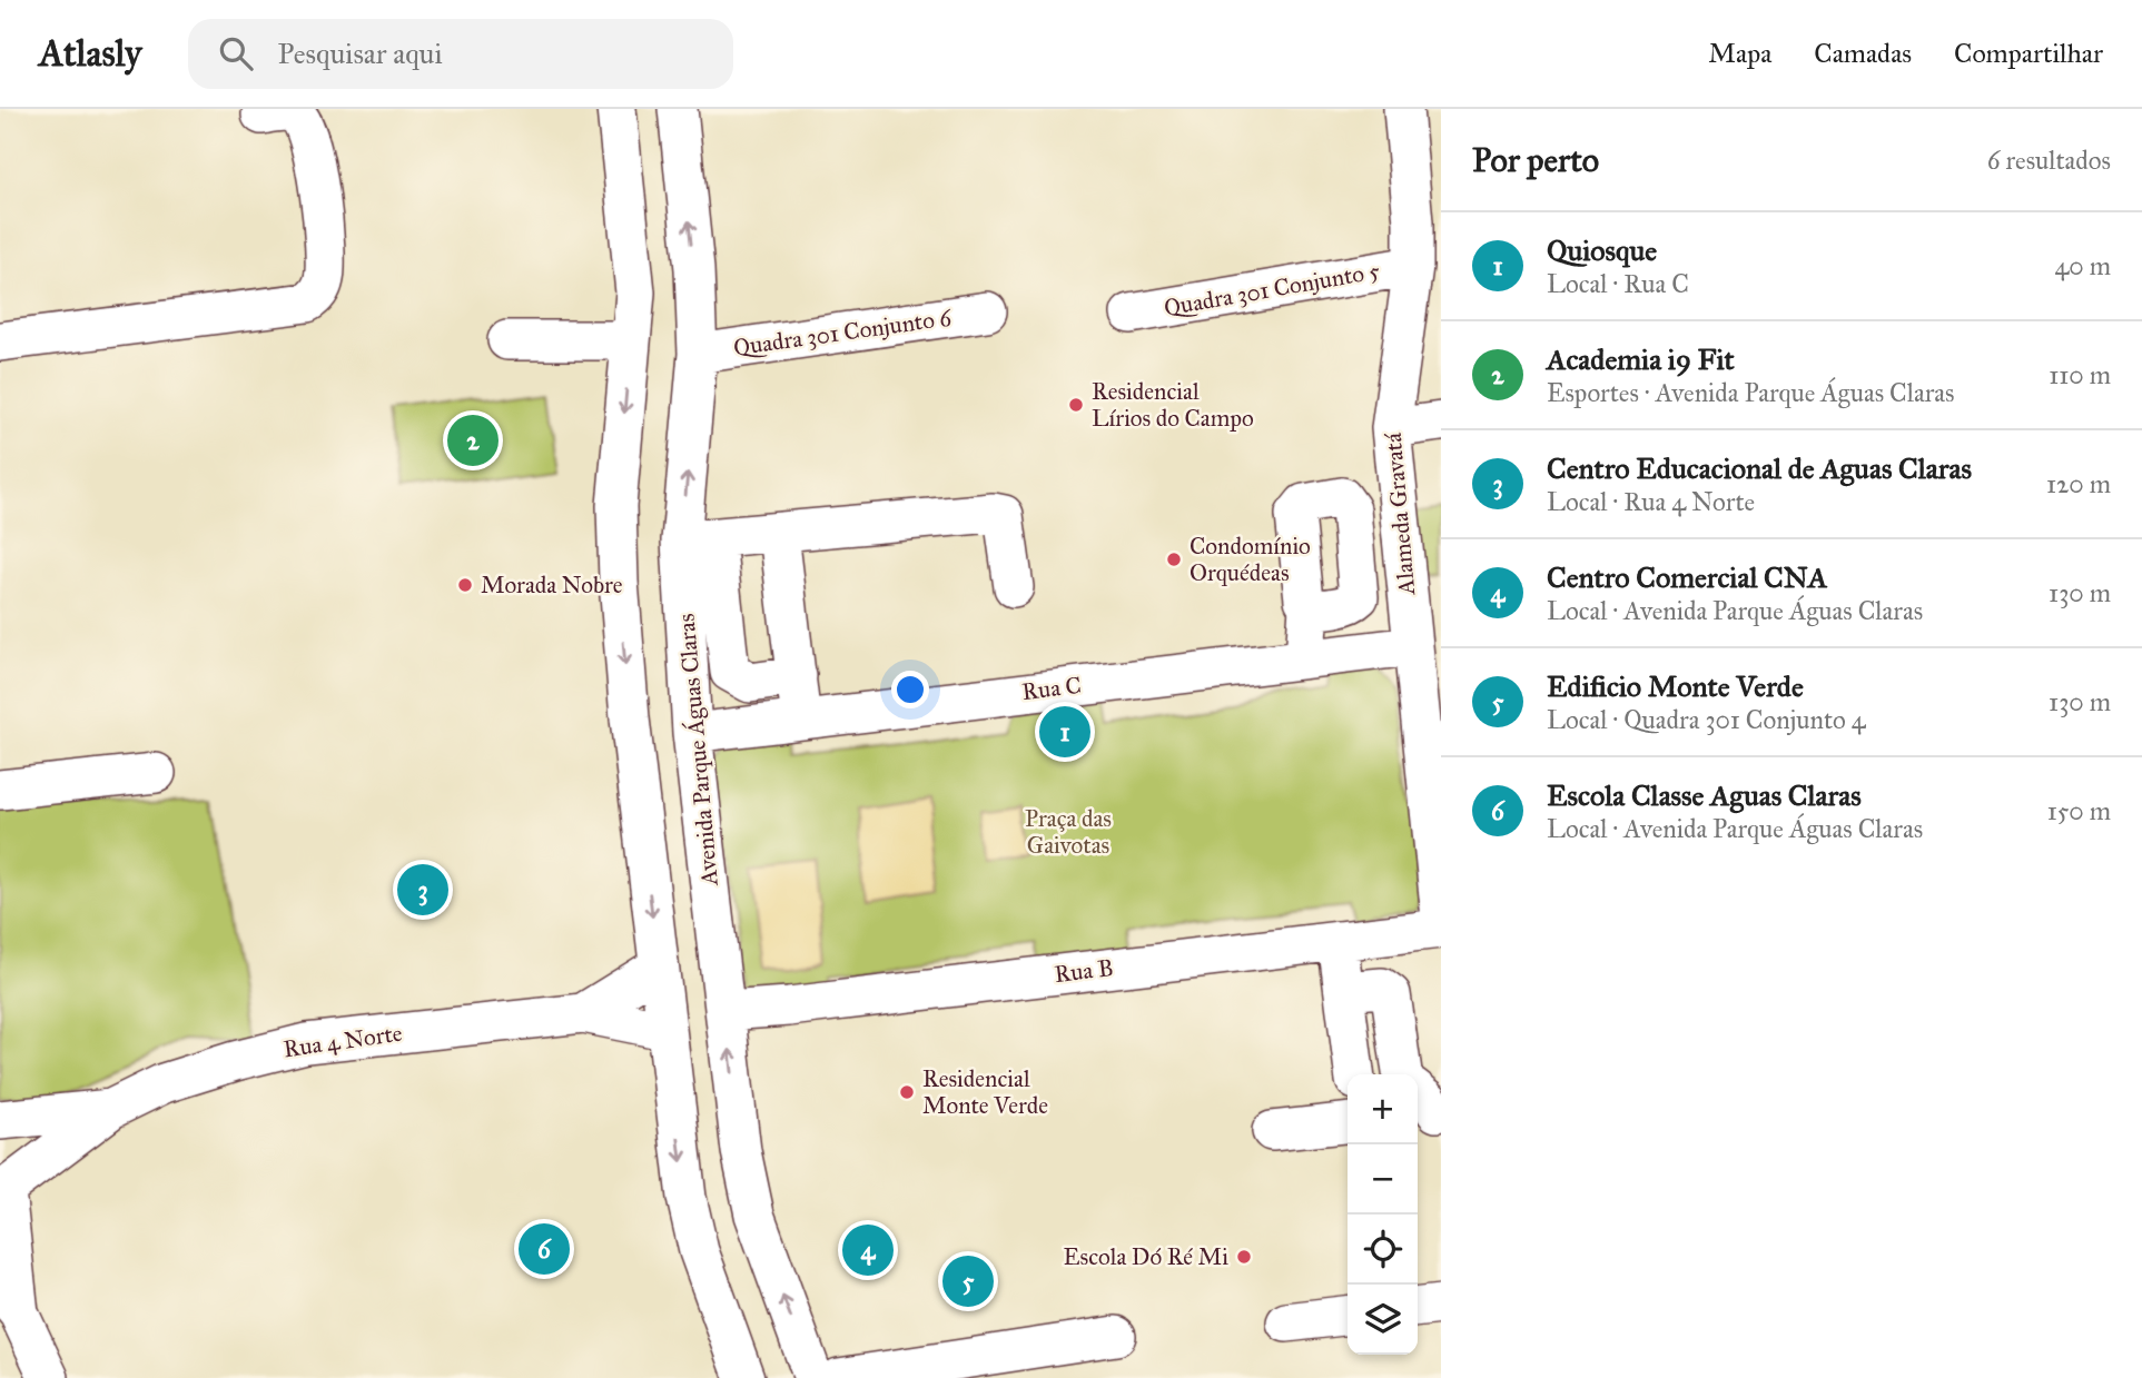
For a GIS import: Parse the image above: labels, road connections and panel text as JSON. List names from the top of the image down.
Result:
{
  "streets": {
    "street": [
      "Quadra 301 Conjunto 5",
      "Quadra 301 Conjunto 6",
      "Alameda Gravatá",
      "Rua C",
      "Avenida Parque Águas Claras",
      "Rua B",
      "Rua 4 Norte"
    ]
  },
  "crossings": [
    ["Quadra 301 Conjunto 5", "Alameda Gravatá"],
    ["Quadra 301 Conjunto 6", "Avenida Parque Águas Claras"],
    ["Alameda Gravatá", "Rua C"],
    ["Rua C", "Avenida Parque Águas Claras"],
    ["Avenida Parque Águas Claras", "Rua B"]
  ],
  "parks": ["Praça das Gaivotas"],
  "places": [
    "Residencial Lírios do Campo",
    "Condomínio Orquédeas",
    "Morada Nobre",
    "Residencial Monte Verde",
    "Escola Dó Ré Mi"
  ],
  "page": {
    "header": "Atlasly",
    "search": "Pesquisar aqui",
    "nav": ["Mapa", "Camadas", "Compartilhar"],
    "heading": ["Por perto", "6 resultados"],
    "list": [
      {
        "mark": "1",
        "name": "Quiosque",
        "note": "Local · Rua C",
        "value": "40 m"
      },
      {
        "mark": "2",
        "name": "Academia i9 Fit",
        "note": "Esportes · Avenida Parque Águas Claras",
        "value": "110 m"
      },
      {
        "mark": "3",
        "name": "Centro Educacional de Aguas Claras",
        "note": "Local · Rua 4 Norte",
        "value": "120 m"
      },
      {
        "mark": "4",
        "name": "Centro Comercial CNA",
        "note": "Local · Avenida Parque Águas Claras",
        "value": "130 m"
      },
      {
        "mark": "5",
        "name": "Edificio Monte Verde",
        "note": "Local · Quadra 301 Conjunto 4",
        "value": "130 m"
      },
      {
        "mark": "6",
        "name": "Escola Classe Aguas Claras",
        "note": "Local · Avenida Parque Águas Claras",
        "value": "150 m"
      }
    ],
    "pins": [
      "2",
      "1",
      "3",
      "6",
      "4",
      "5"
    ],
    "map_buttons": ["+", "−"]
  }
}
